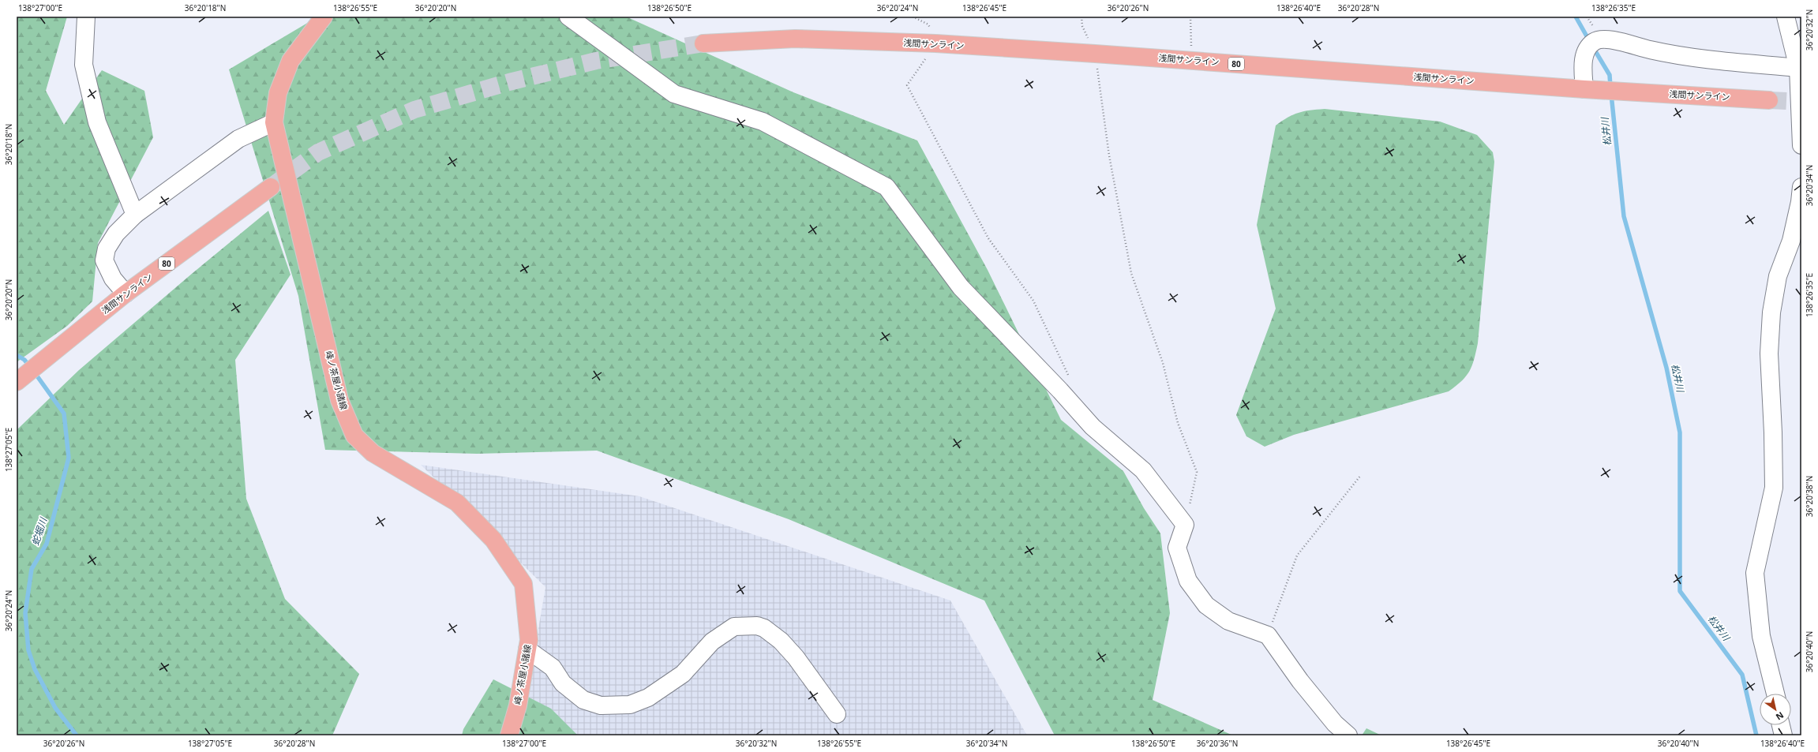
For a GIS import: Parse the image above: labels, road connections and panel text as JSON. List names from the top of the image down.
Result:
{
  "streets": {
    "main road": ["浅間サンライン", "80", "峰ノ茶屋小諸線"]
  },
  "water": ["松井川", "蛇堀川"],
  "north": "bottom right",
  "coordinates": [
    "138°27'00\"E",
    "36°20'18\"N",
    "138°26'55\"E",
    "36°20'20\"N",
    "138°26'50\"E",
    "36°20'24\"N",
    "138°26'45\"E",
    "36°20'26\"N",
    "138°26'40\"E",
    "36°20'28\"N",
    "138°26'35\"E",
    "36°20'32\"N",
    "36°20'34\"N",
    "138°27'05\"E",
    "36°20'38\"N",
    "36°20'40\"N",
    "36°20'36\"N"
  ]
}
